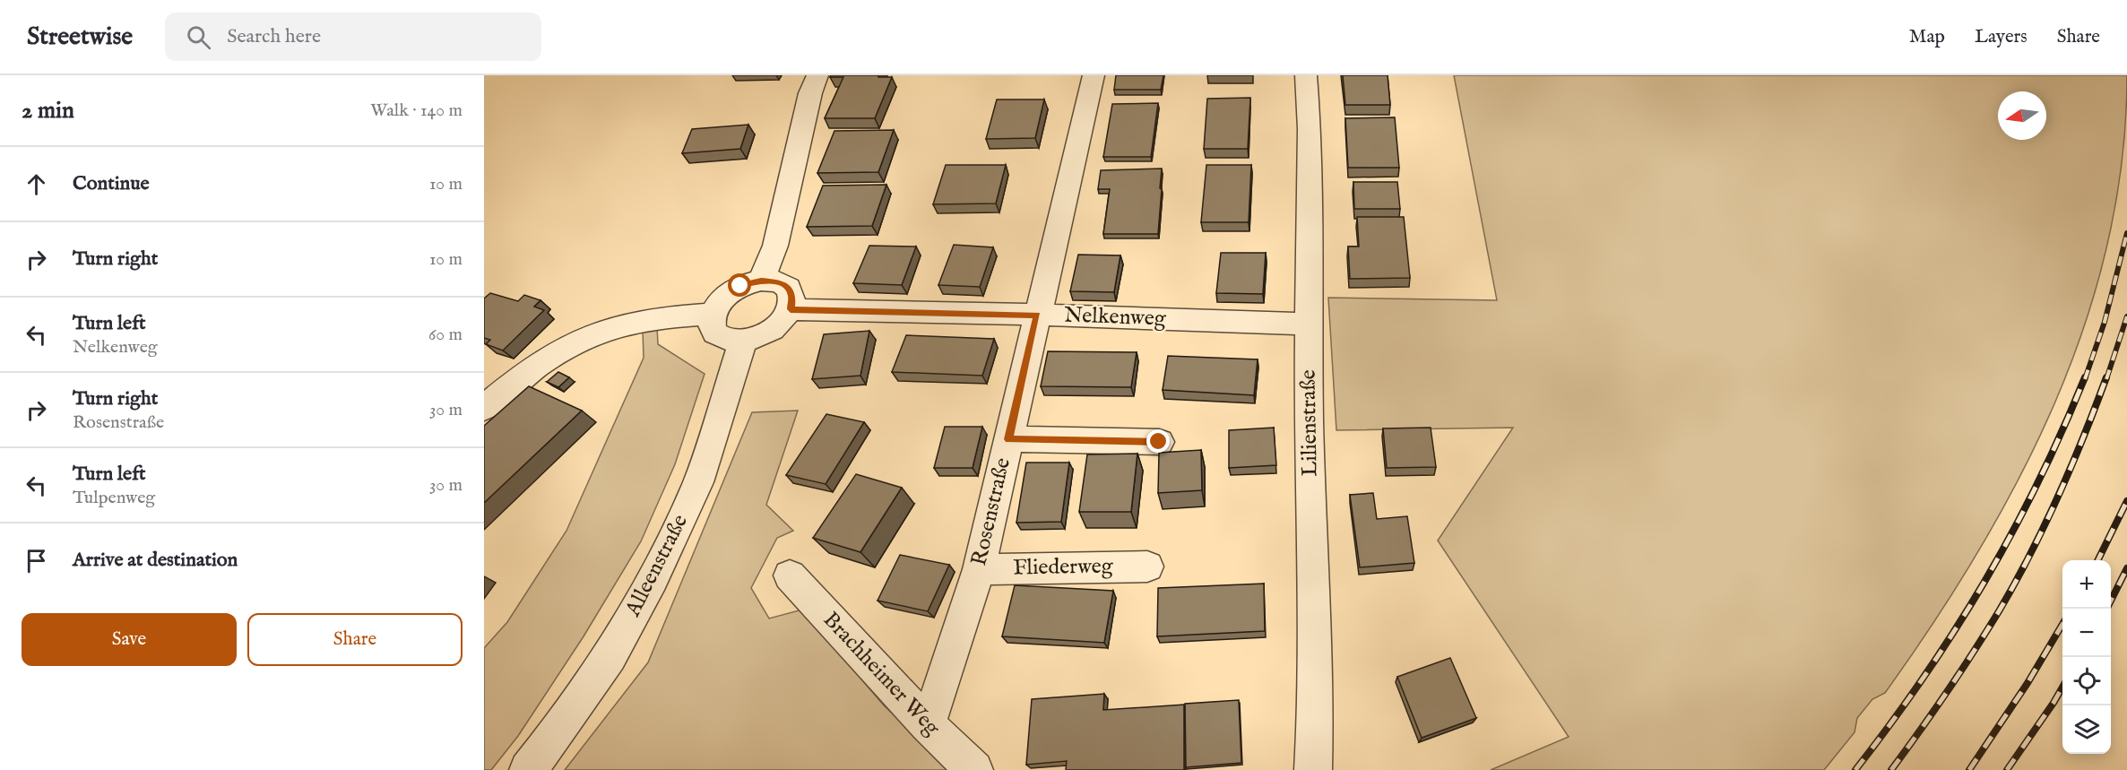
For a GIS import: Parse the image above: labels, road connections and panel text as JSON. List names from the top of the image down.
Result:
{
  "streets": {
    "street": [
      "Nelkenweg",
      "Lilienstraße",
      "Rosenstraße",
      "Alleenstraße",
      "Fliederweg",
      "Brachheimer Weg"
    ]
  },
  "crossings": [
    ["Nelkenweg", "Lilienstraße"],
    ["Nelkenweg", "Rosenstraße"],
    ["Nelkenweg", "Alleenstraße"],
    ["Rosenstraße", "Fliederweg"],
    ["Rosenstraße", "Brachheimer Weg"]
  ],
  "north": "left",
  "page": {
    "header": "Streetwise",
    "search": "Search here",
    "nav": ["Map", "Layers", "Share"],
    "heading": ["2 min", "Walk · 140 m"],
    "list": [
      ["Continue", "10 m"],
      ["Turn right", "10 m"],
      ["Turn left", "Nelkenweg", "60 m"],
      ["Turn right", "Rosenstraße", "30 m"],
      ["Turn left", "Tulpenweg", "30 m"],
      "Arrive at destination"
    ],
    "map_buttons": ["+", "−"],
    "buttons": ["Save", "Share"]
  }
}
